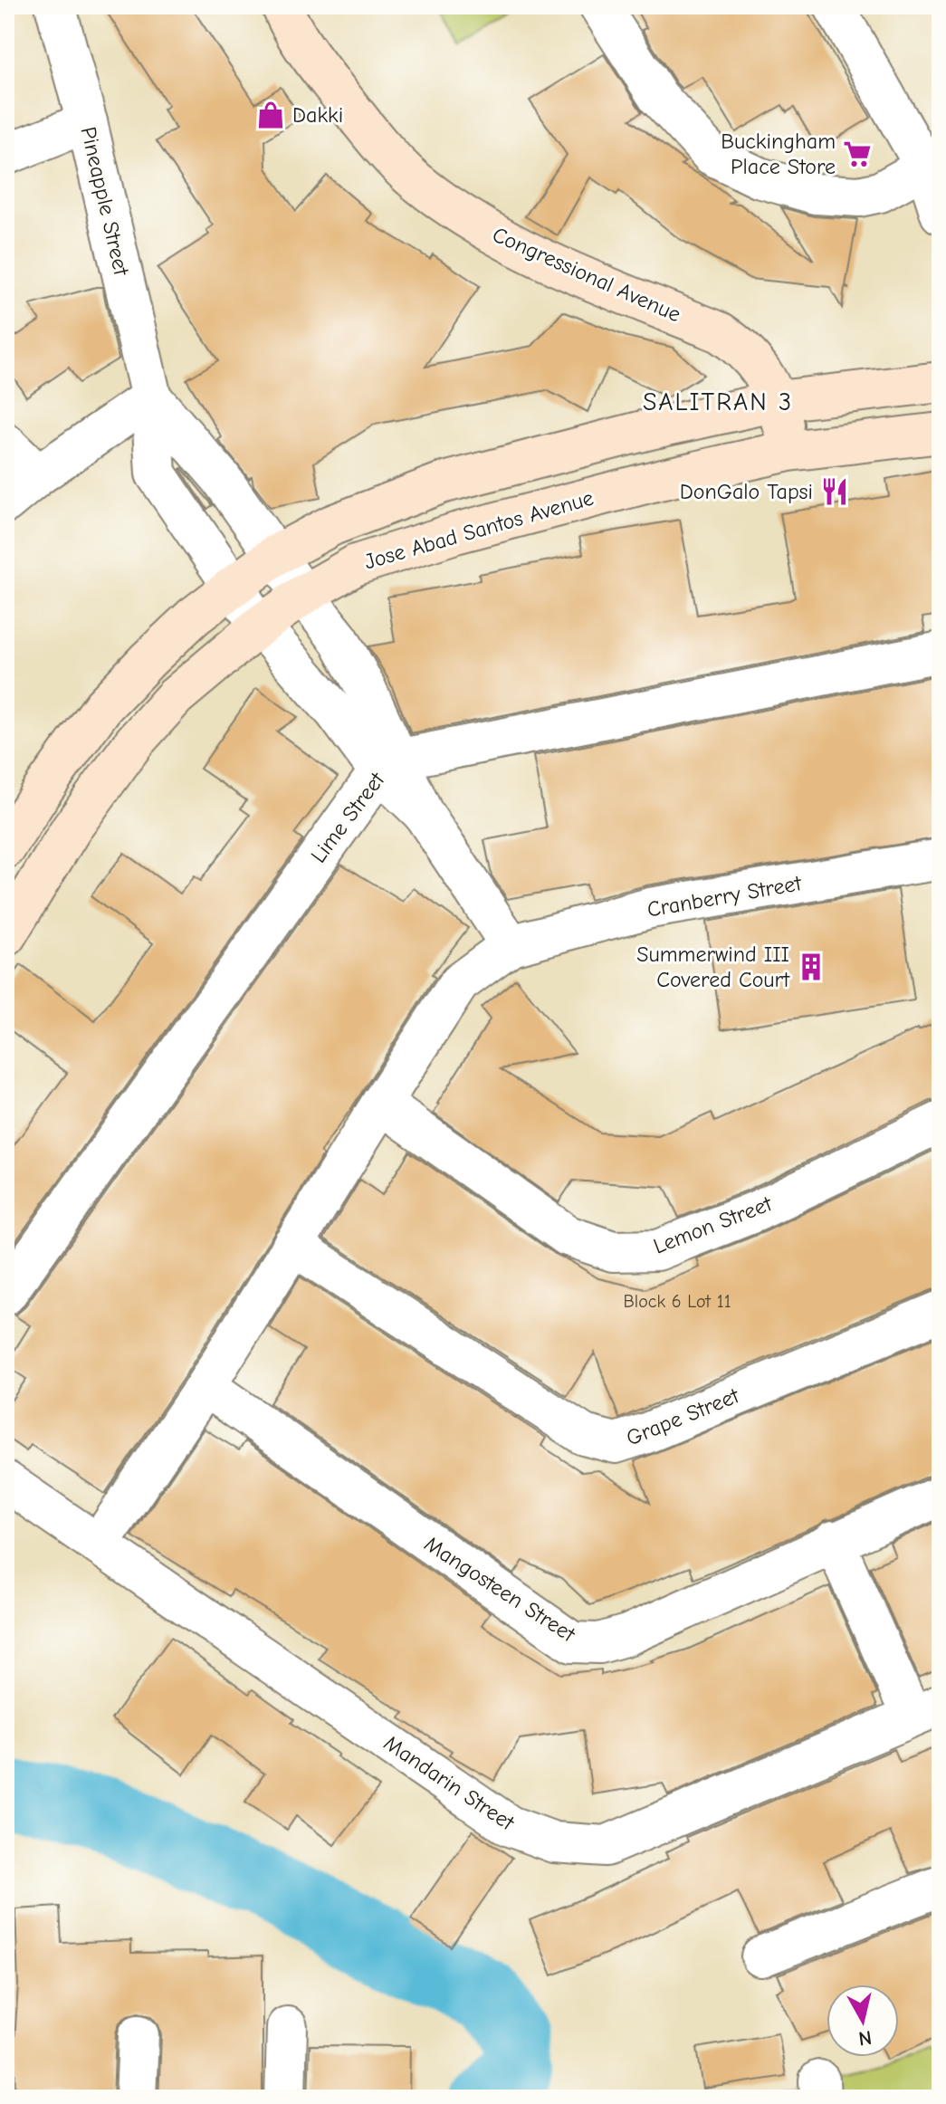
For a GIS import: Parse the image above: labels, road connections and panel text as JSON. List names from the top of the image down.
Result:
{
  "streets": {
    "main road": ["Congressional Avenue", "Jose Abad Santos Avenue"],
    "street": [
      "Pineapple Street",
      "Lime Street",
      "Cranberry Street",
      "Lemon Street",
      "Grape Street",
      "Mangosteen Street",
      "Mandarin Street"
    ]
  },
  "crossings": [
    ["Pineapple Street", "Jose Abad Santos Avenue"],
    ["Pineapple Street", "Lime Street"],
    ["Congressional Avenue", "Jose Abad Santos Avenue"]
  ],
  "districts": ["SALITRAN 3"],
  "places": {
    "shop": ["Dakki"],
    "supermarket": ["Buckingham Place Store"],
    "restaurant": ["DonGalo Tapsi"],
    "building": ["Summerwind III Covered Court"]
  },
  "house_numbers": ["Block 6 Lot 11"],
  "north": "bottom"
}
